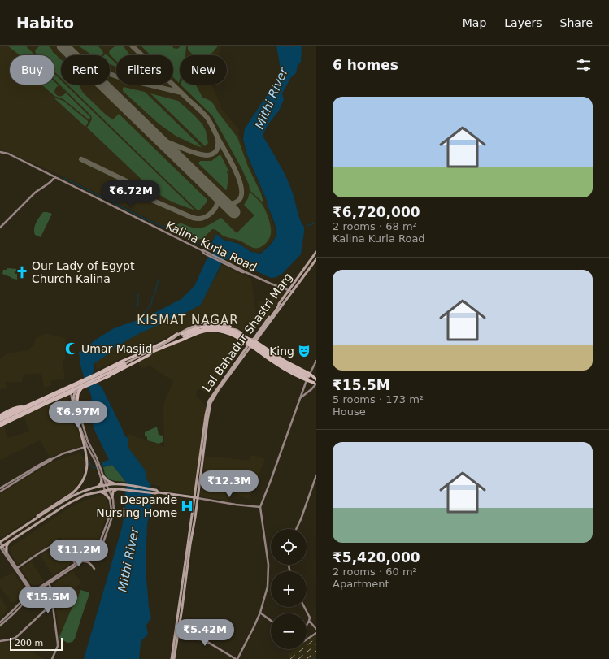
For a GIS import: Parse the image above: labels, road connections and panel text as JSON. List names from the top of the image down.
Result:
{
  "streets": {
    "main road": ["Lal Bahadur Shastri Marg"],
    "street": ["Kalina Kurla Road"]
  },
  "crossings": [
    ["Kalina Kurla Road", "Lal Bahadur Shastri Marg"]
  ],
  "districts": ["KISMAT NAGAR"],
  "water": ["Mithi River"],
  "places": {
    "church": ["Our Lady of Egypt Church Kalina"],
    "mosque": ["Umar Masjid"],
    "theatre": ["King"],
    "hospital": ["Despande Nursing Home"]
  },
  "scale_bar": "200 m",
  "page": {
    "header": "Habito",
    "nav": ["Map", "Layers", "Share"],
    "heading": "6 homes",
    "chip": [
      "Buy",
      "Rent",
      "Filters",
      "New"
    ],
    "list": [
      {
        "name": "₹6,720,000",
        "note": "2 rooms · 68 m² · Kalina Kurla Road"
      },
      {
        "name": "₹15.5M",
        "note": "5 rooms · 173 m² · House"
      },
      {
        "name": "₹5,420,000",
        "note": "2 rooms · 60 m² · Apartment"
      }
    ],
    "price": [
      "₹6.72M",
      "₹6.97M",
      "₹12.3M",
      "₹11.2M",
      "₹15.5M",
      "₹5.42M"
    ],
    "map_buttons": ["+", "−"],
    "scale": "200 m"
  }
}
